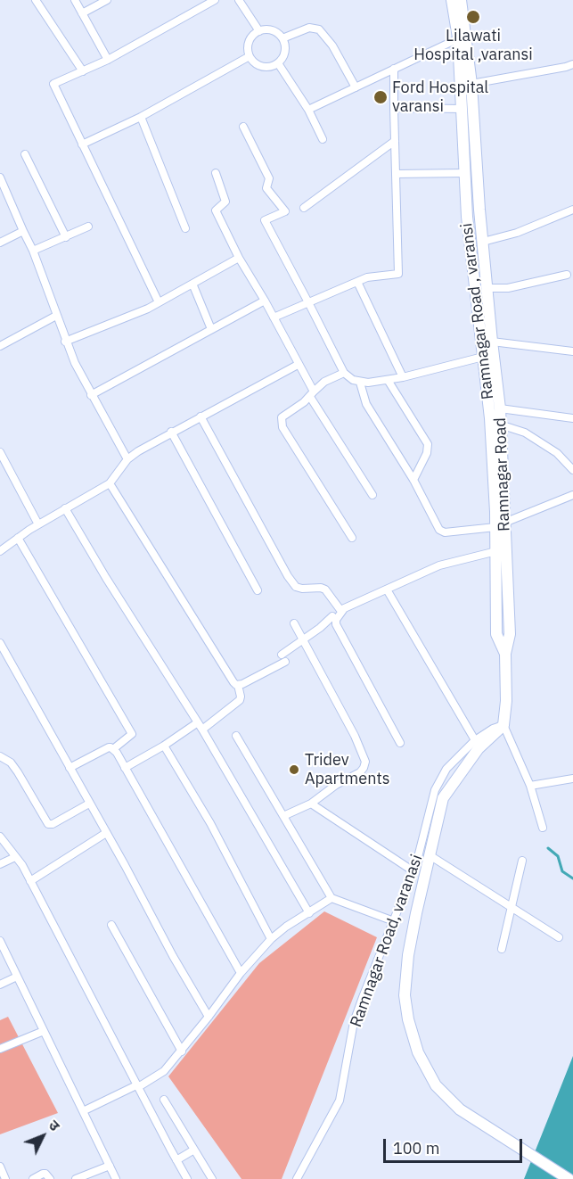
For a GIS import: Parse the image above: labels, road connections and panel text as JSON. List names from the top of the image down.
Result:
{
  "streets": {
    "main road": ["Ramnagar Road , varansi", "Ramnagar Road"],
    "street": ["Ramnagar Road, varanasi"]
  },
  "crossings": [
    ["Ramnagar Road , varansi", "Ramnagar Road"],
    ["Ramnagar Road", "Ramnagar Road, varanasi"]
  ],
  "places": ["Lilawati Hospital ,varansi", "Ford Hospital varansi", "Tridev Apartments"],
  "scale_bar": "100 m",
  "north": "top right"
}
